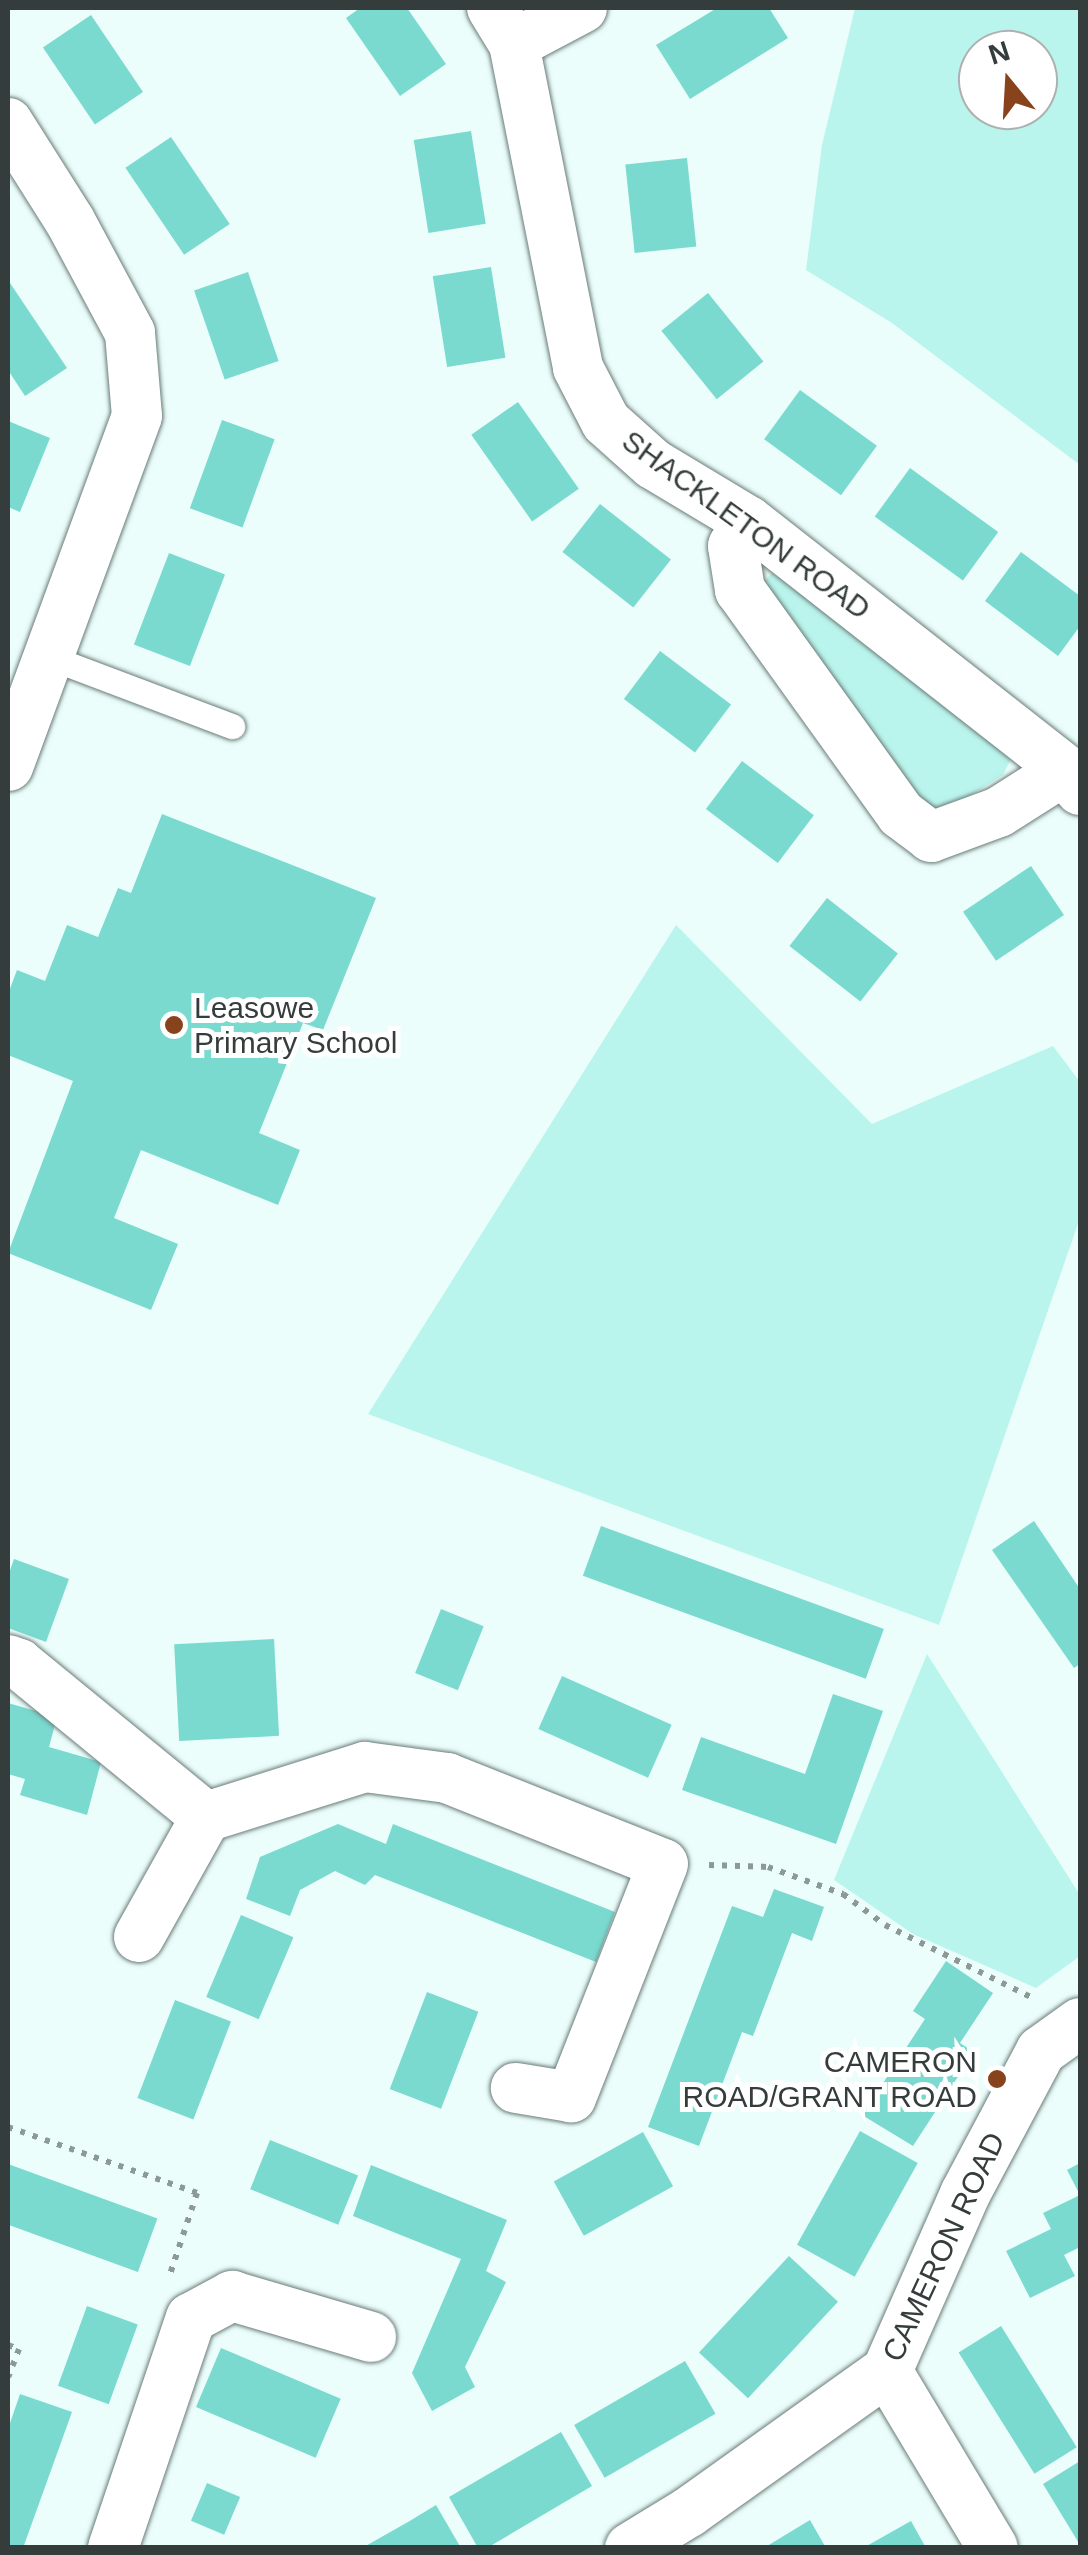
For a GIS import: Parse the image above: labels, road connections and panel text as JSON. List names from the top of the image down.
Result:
{
  "streets": {
    "street": ["SHACKLETON ROAD", "CAMERON ROAD"]
  },
  "places": ["Leasowe Primary School", "CAMERON ROAD/GRANT ROAD"],
  "north": "top"
}
